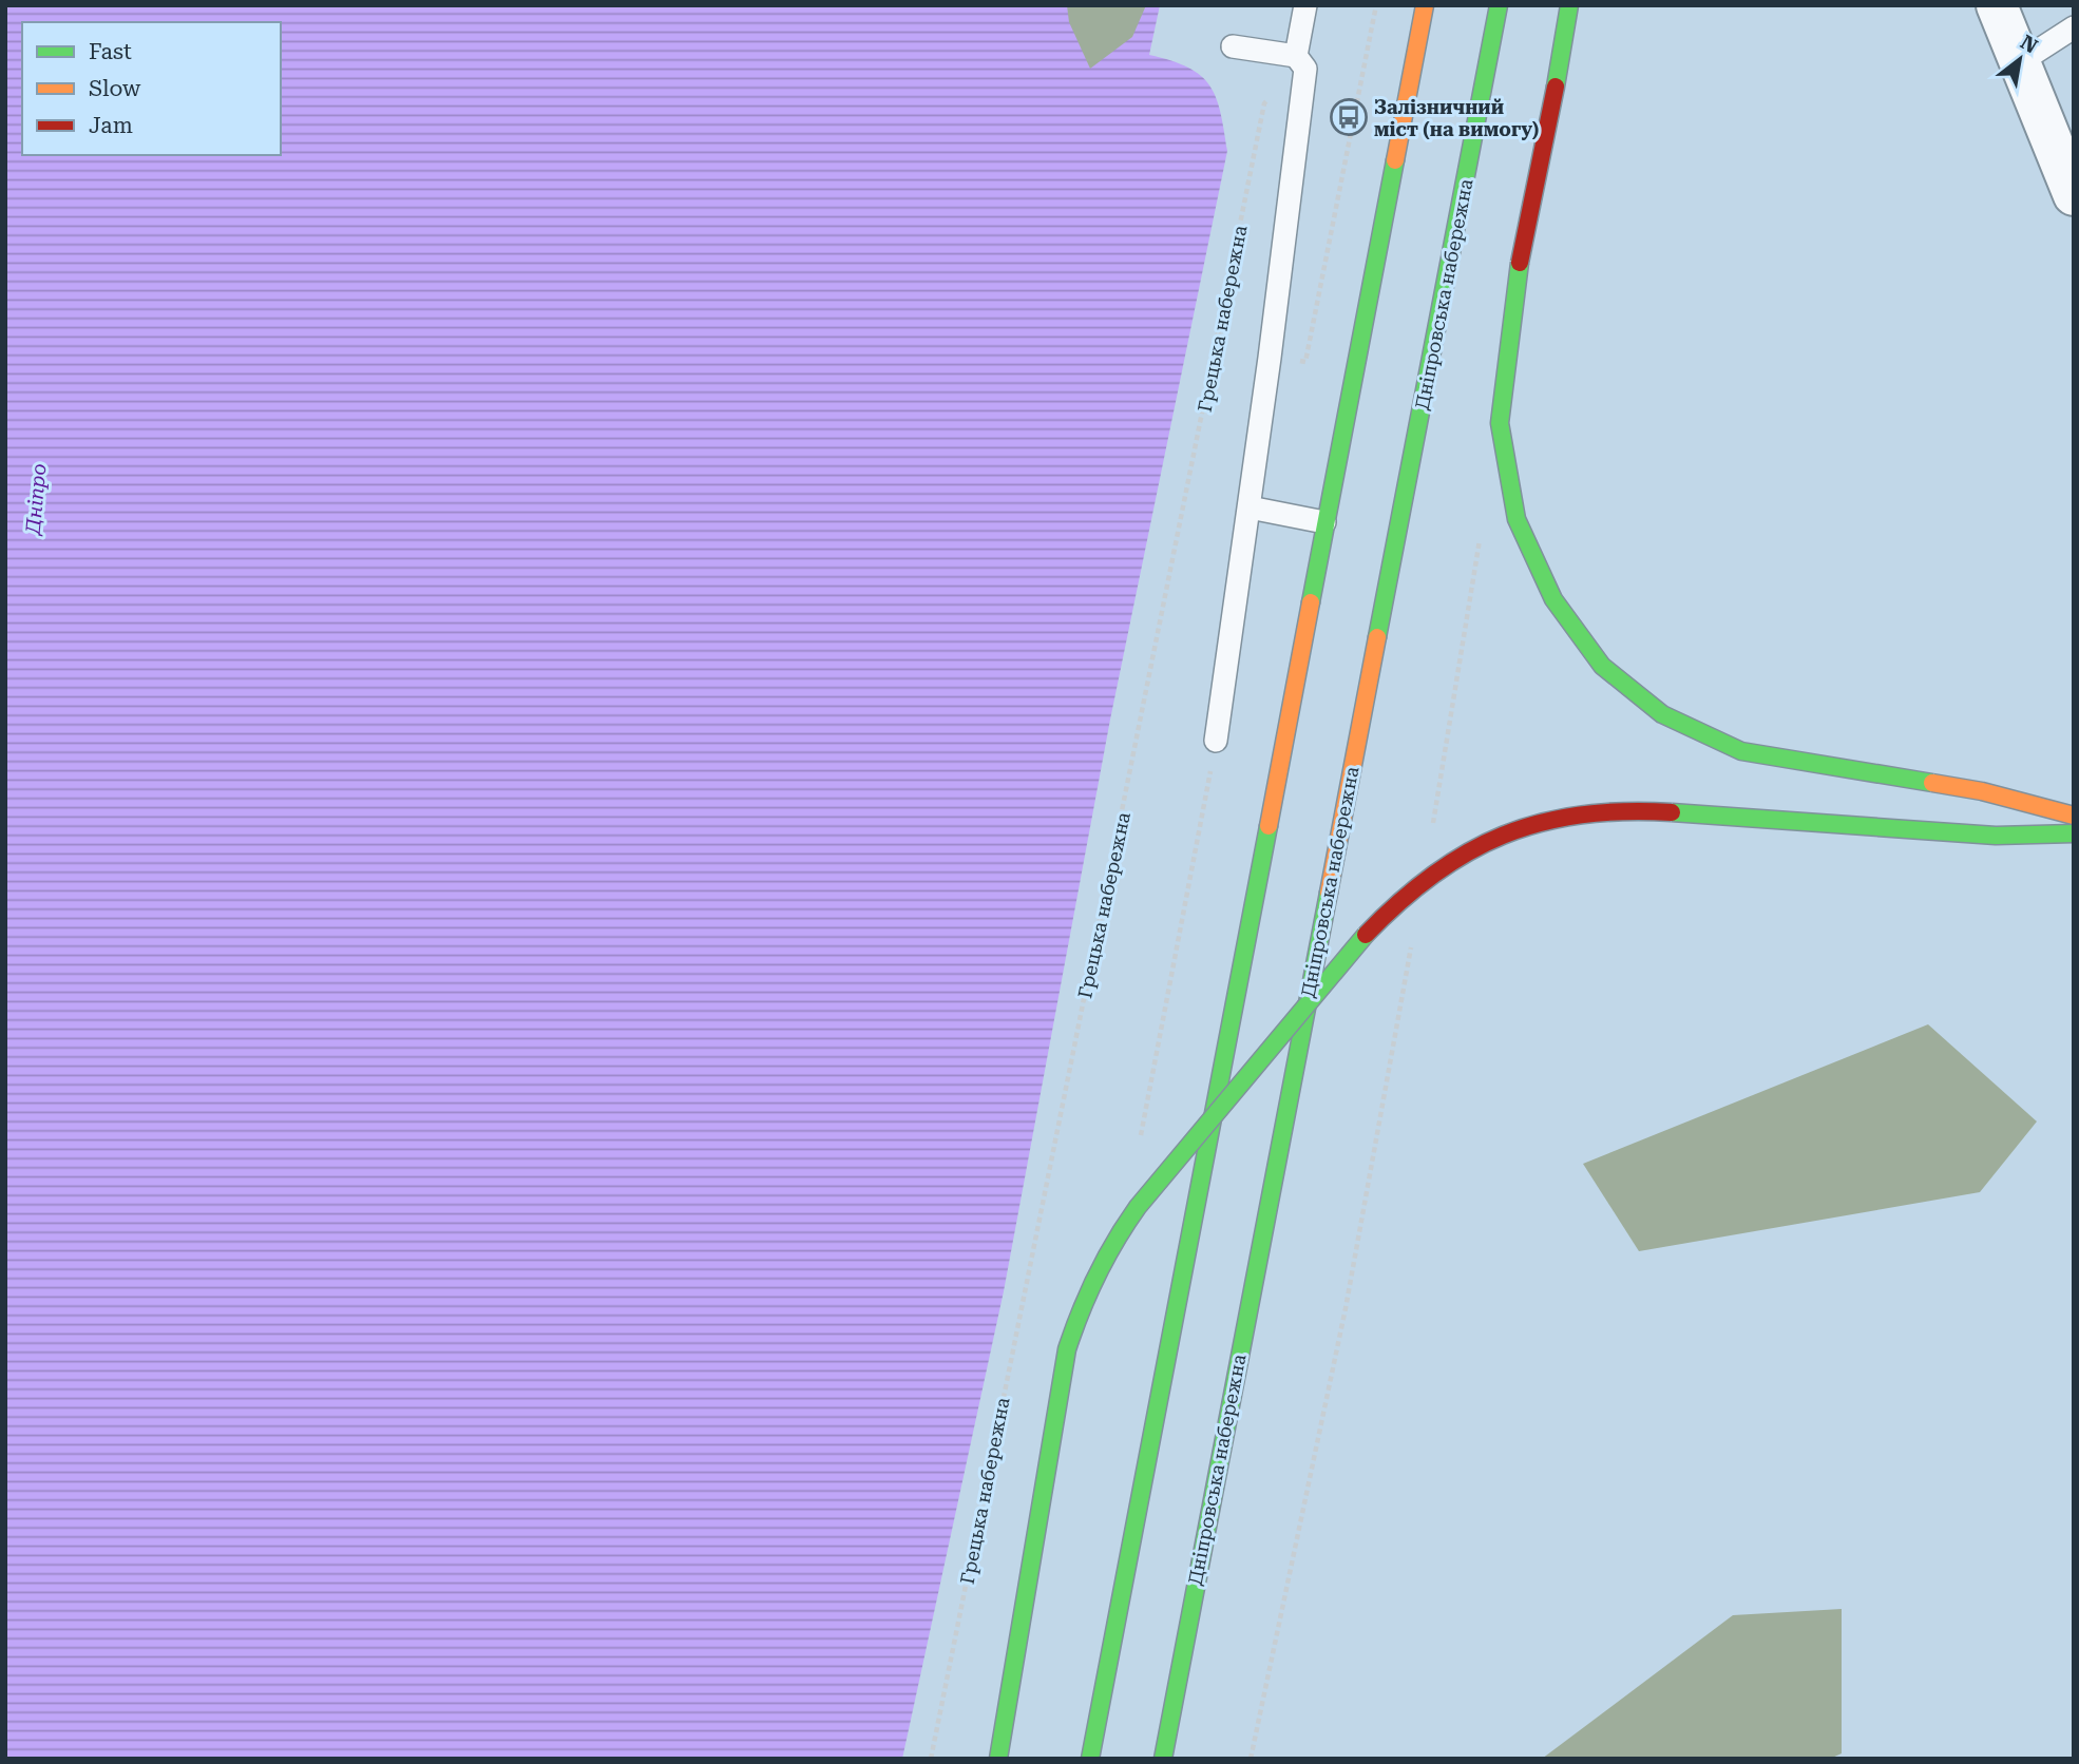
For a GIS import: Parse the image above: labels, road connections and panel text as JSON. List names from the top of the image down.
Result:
{
  "streets": {
    "main road": ["Дніпровська набережна"],
    "path": ["Грецька набережна"]
  },
  "water": ["Дніпро"],
  "places": {
    "bus stop": ["Залізничний міст (на вимогу)"]
  },
  "legend": ["Fast", "Slow", "Jam"],
  "north": "top right"
}
